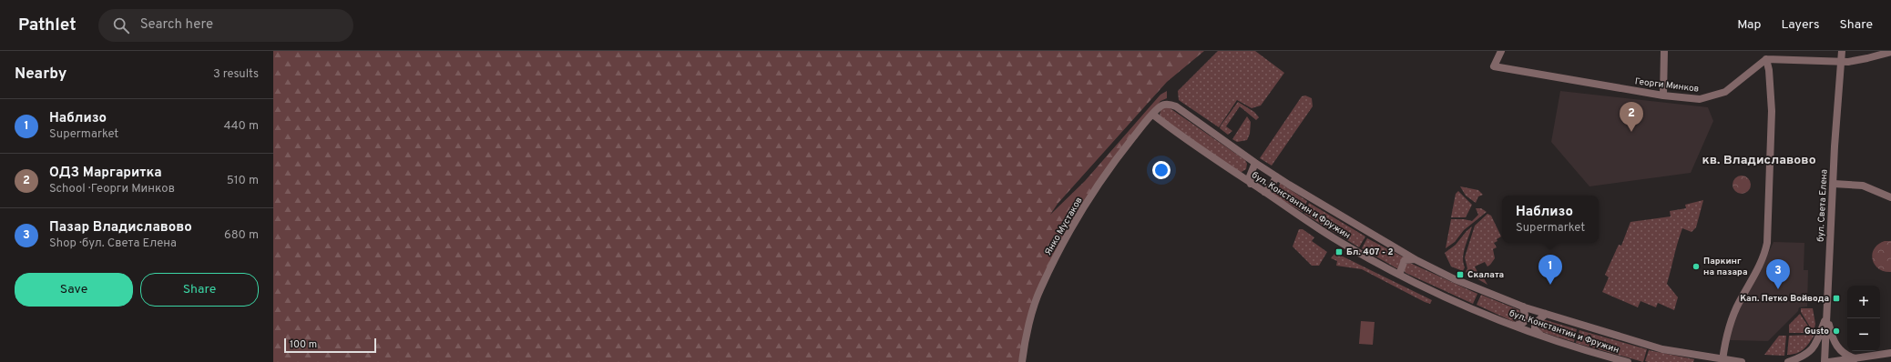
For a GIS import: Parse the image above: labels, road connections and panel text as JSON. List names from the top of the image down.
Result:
{
  "streets": {
    "street": [
      "Георги Минков",
      "бул. Константин и Фружин",
      "бул. Света Елена",
      "Янко Мустаков"
    ]
  },
  "crossings": [
    ["бул. Константин и Фружин", "Янко Мустаков"]
  ],
  "districts": ["кв. Владиславово"],
  "places": {
    "transit": ["Бл. 407 - 2", "Скалата", "Кап. Петко Войвода"],
    "other": ["Паркинг на пазара", "Gusto"]
  },
  "scale_bar": "100 m",
  "page": {
    "header": "Pathlet",
    "search": "Search here",
    "nav": ["Map", "Layers", "Share"],
    "heading": ["Nearby", "3 results"],
    "list": [
      {
        "mark": "1",
        "name": "Наблизо",
        "note": "Supermarket",
        "value": "440 m"
      },
      {
        "mark": "2",
        "name": "ОДЗ Маргаритка",
        "note": "School · Георги Минков",
        "value": "510 m"
      },
      {
        "mark": "3",
        "name": "Пазар Владиславово",
        "note": "Shop · бул. Света Елена",
        "value": "680 m"
      }
    ],
    "pins": ["2", "1", "3"],
    "popup": ["Наблизо", "Supermarket"],
    "buttons": ["Save", "Share"],
    "map_buttons": ["+", "−"],
    "scale": "100 m"
  }
}
